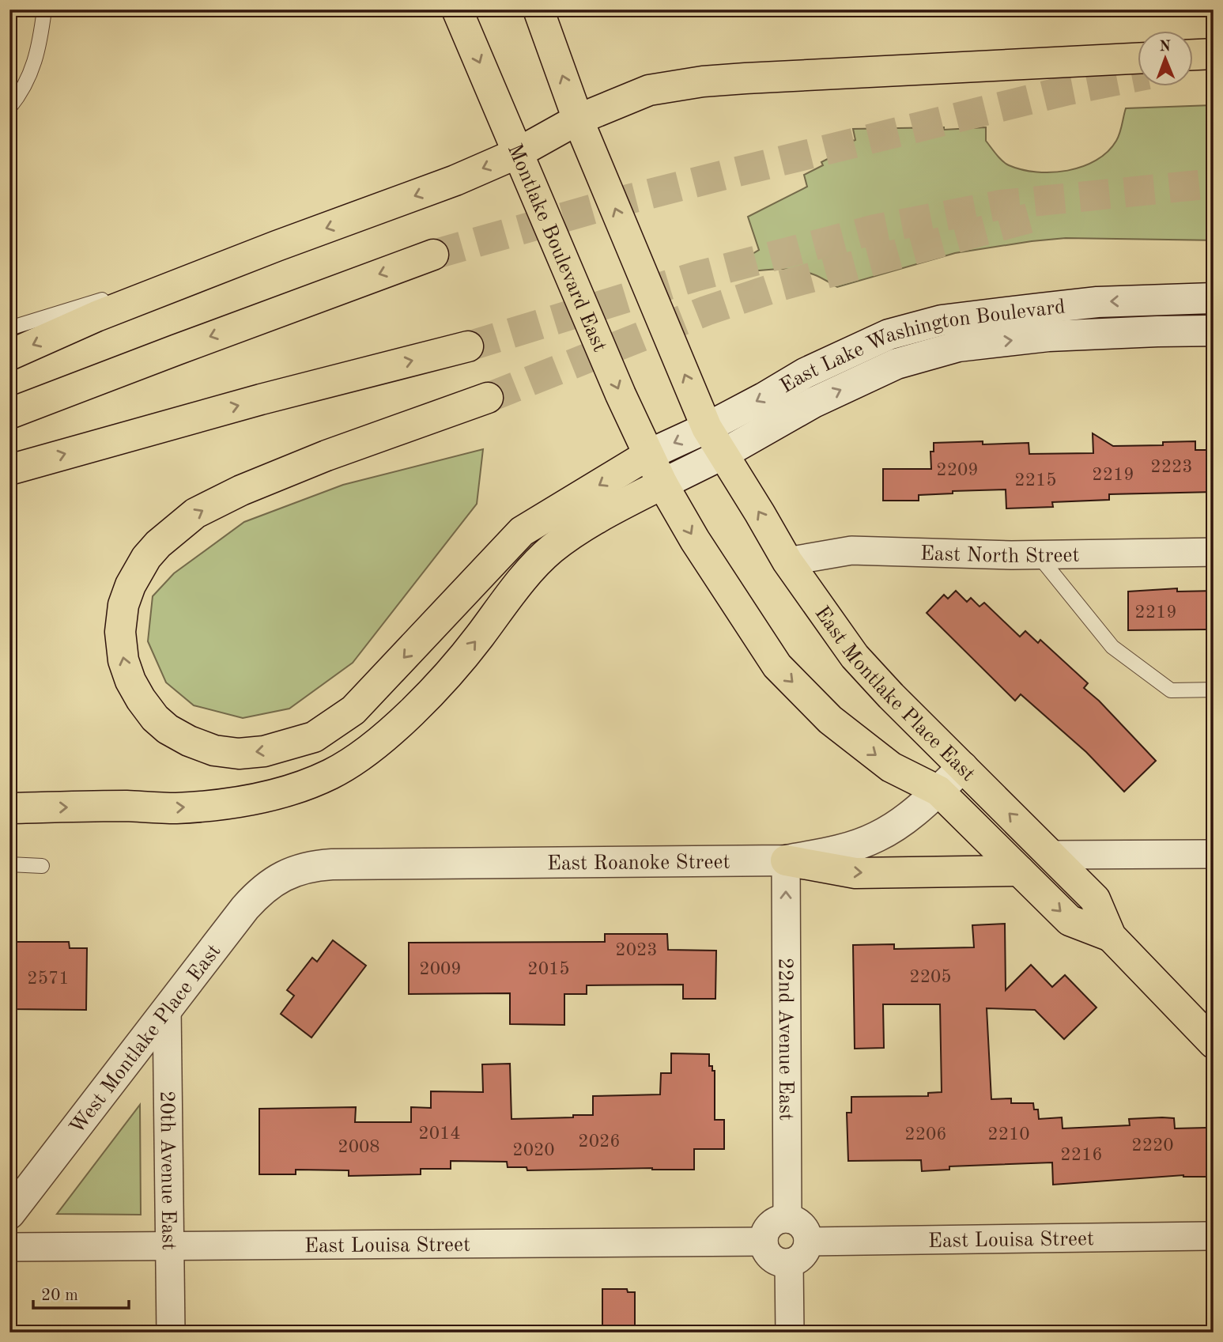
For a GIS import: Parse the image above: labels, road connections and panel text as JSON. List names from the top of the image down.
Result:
{
  "streets": {
    "main road": [
      "Montlake Boulevard East",
      "East Lake Washington Boulevard",
      "East Montlake Place East",
      "East Roanoke Street",
      "West Montlake Place East"
    ],
    "street": [
      "East North Street",
      "22nd Avenue East",
      "20th Avenue East",
      "East Louisa Street"
    ]
  },
  "crossings": [
    ["Montlake Boulevard East", "East Lake Washington Boulevard"],
    ["Montlake Boulevard East", "East Montlake Place East"],
    ["East Lake Washington Boulevard", "East Montlake Place East"],
    ["East North Street", "East Montlake Place East"],
    ["East Montlake Place East", "East Roanoke Street"],
    ["East Roanoke Street", "West Montlake Place East"],
    ["East Roanoke Street", "22nd Avenue East"],
    ["West Montlake Place East", "20th Avenue East"],
    ["22nd Avenue East", "East Louisa Street"],
    ["20th Avenue East", "East Louisa Street"]
  ],
  "one_way": ["22nd Avenue East"],
  "house_numbers": [
    "2223",
    "2209",
    "2219",
    "2215",
    "2219",
    "2023",
    "2009",
    "2015",
    "2205",
    "2571",
    "2014",
    "2206",
    "2210",
    "2026",
    "2220",
    "2008",
    "2020",
    "2216"
  ],
  "scale_bar": "20 m",
  "north": "top"
}
